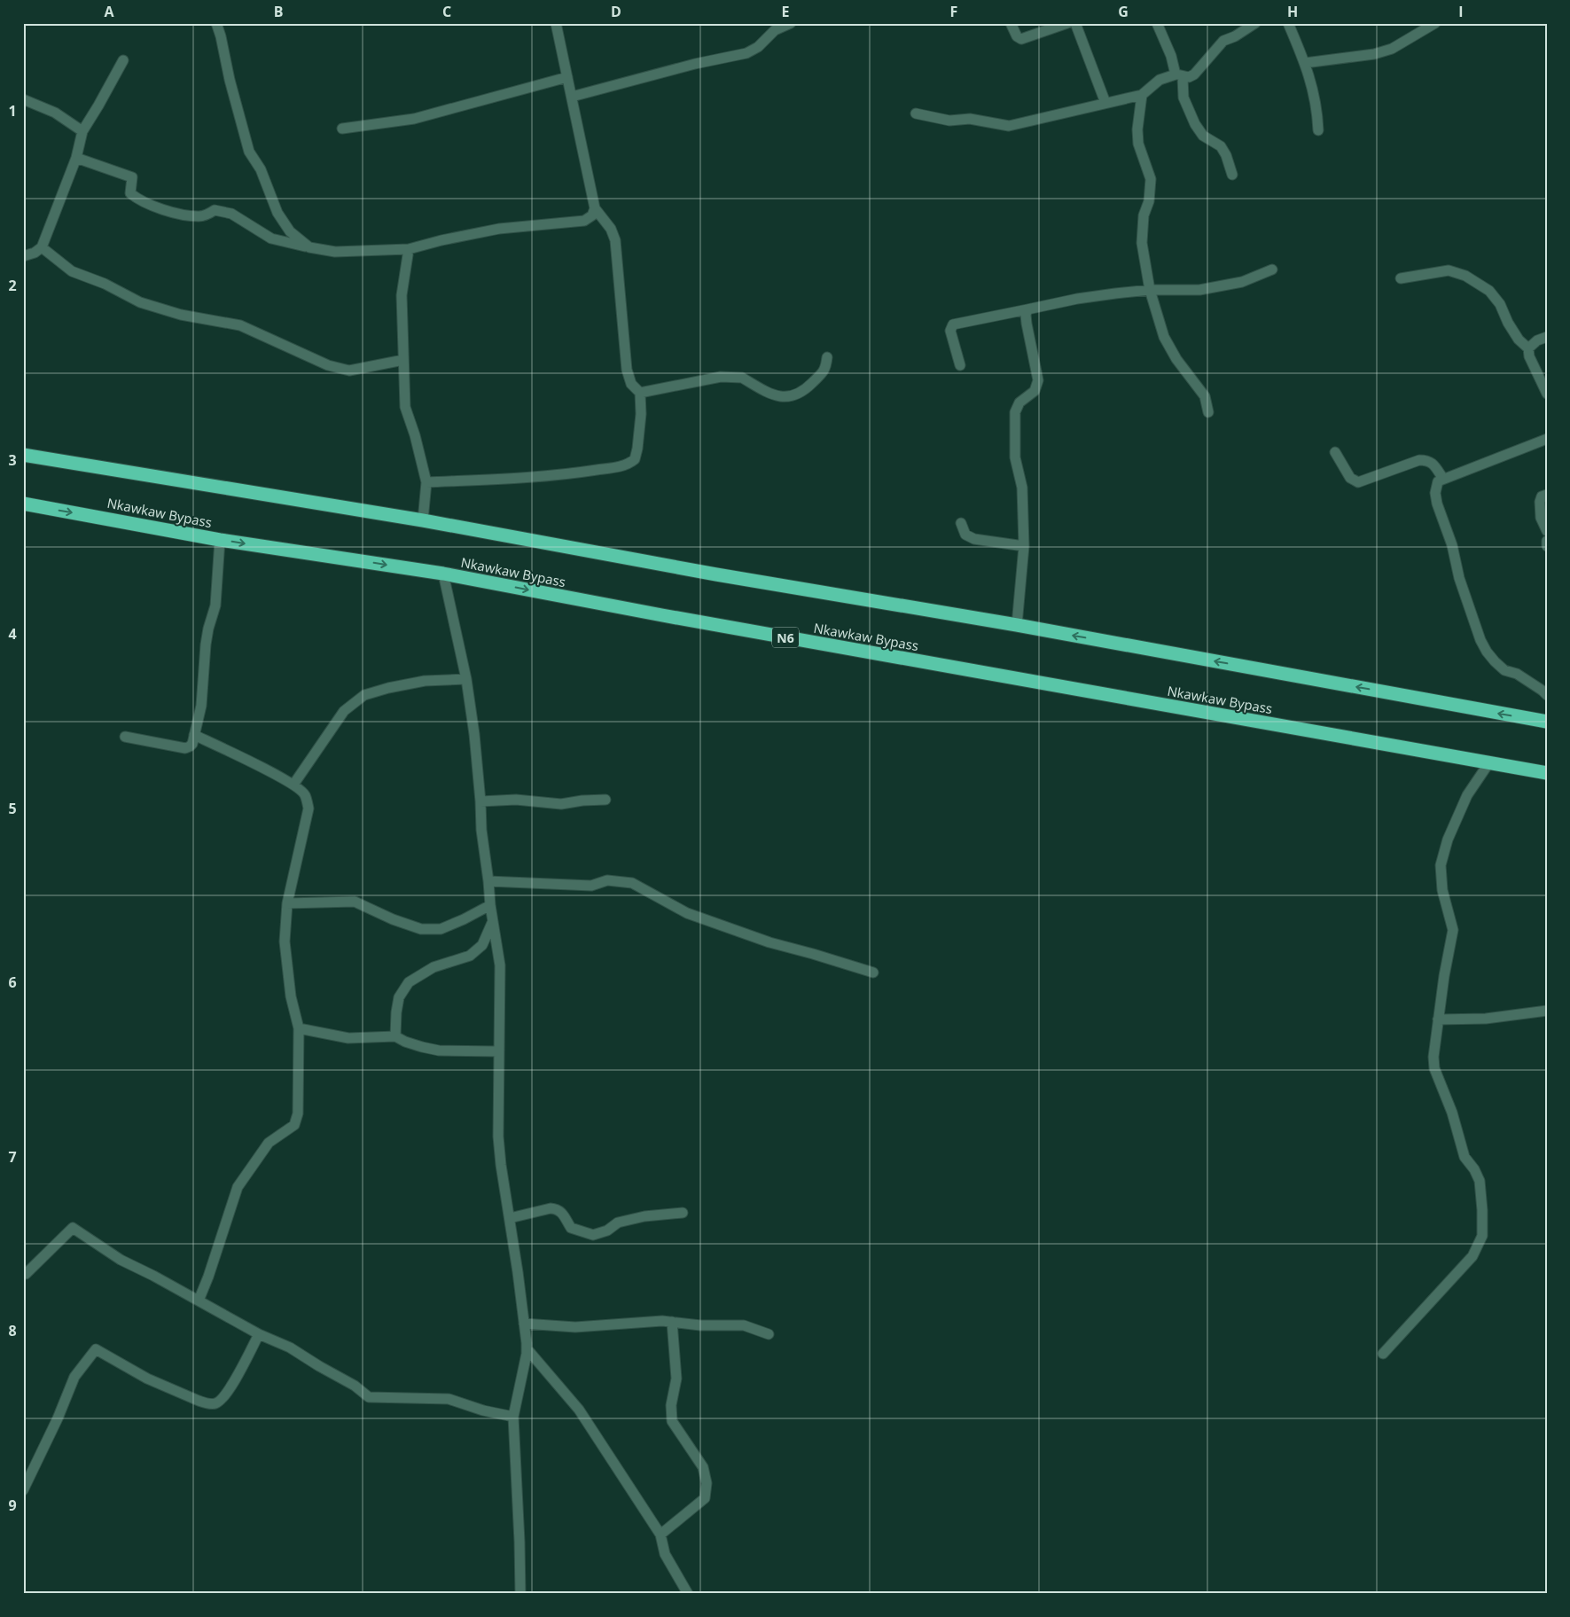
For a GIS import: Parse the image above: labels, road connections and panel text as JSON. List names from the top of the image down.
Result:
{
  "streets": {
    "highway": ["Nkawkaw Bypass", "N6"]
  },
  "grid": {
    "columns": [
      "A",
      "B",
      "C",
      "D",
      "E",
      "F",
      "G",
      "H",
      "I"
    ],
    "rows": [
      "1",
      "2",
      "3",
      "4",
      "5",
      "6",
      "7",
      "8",
      "9"
    ]
  }
}
